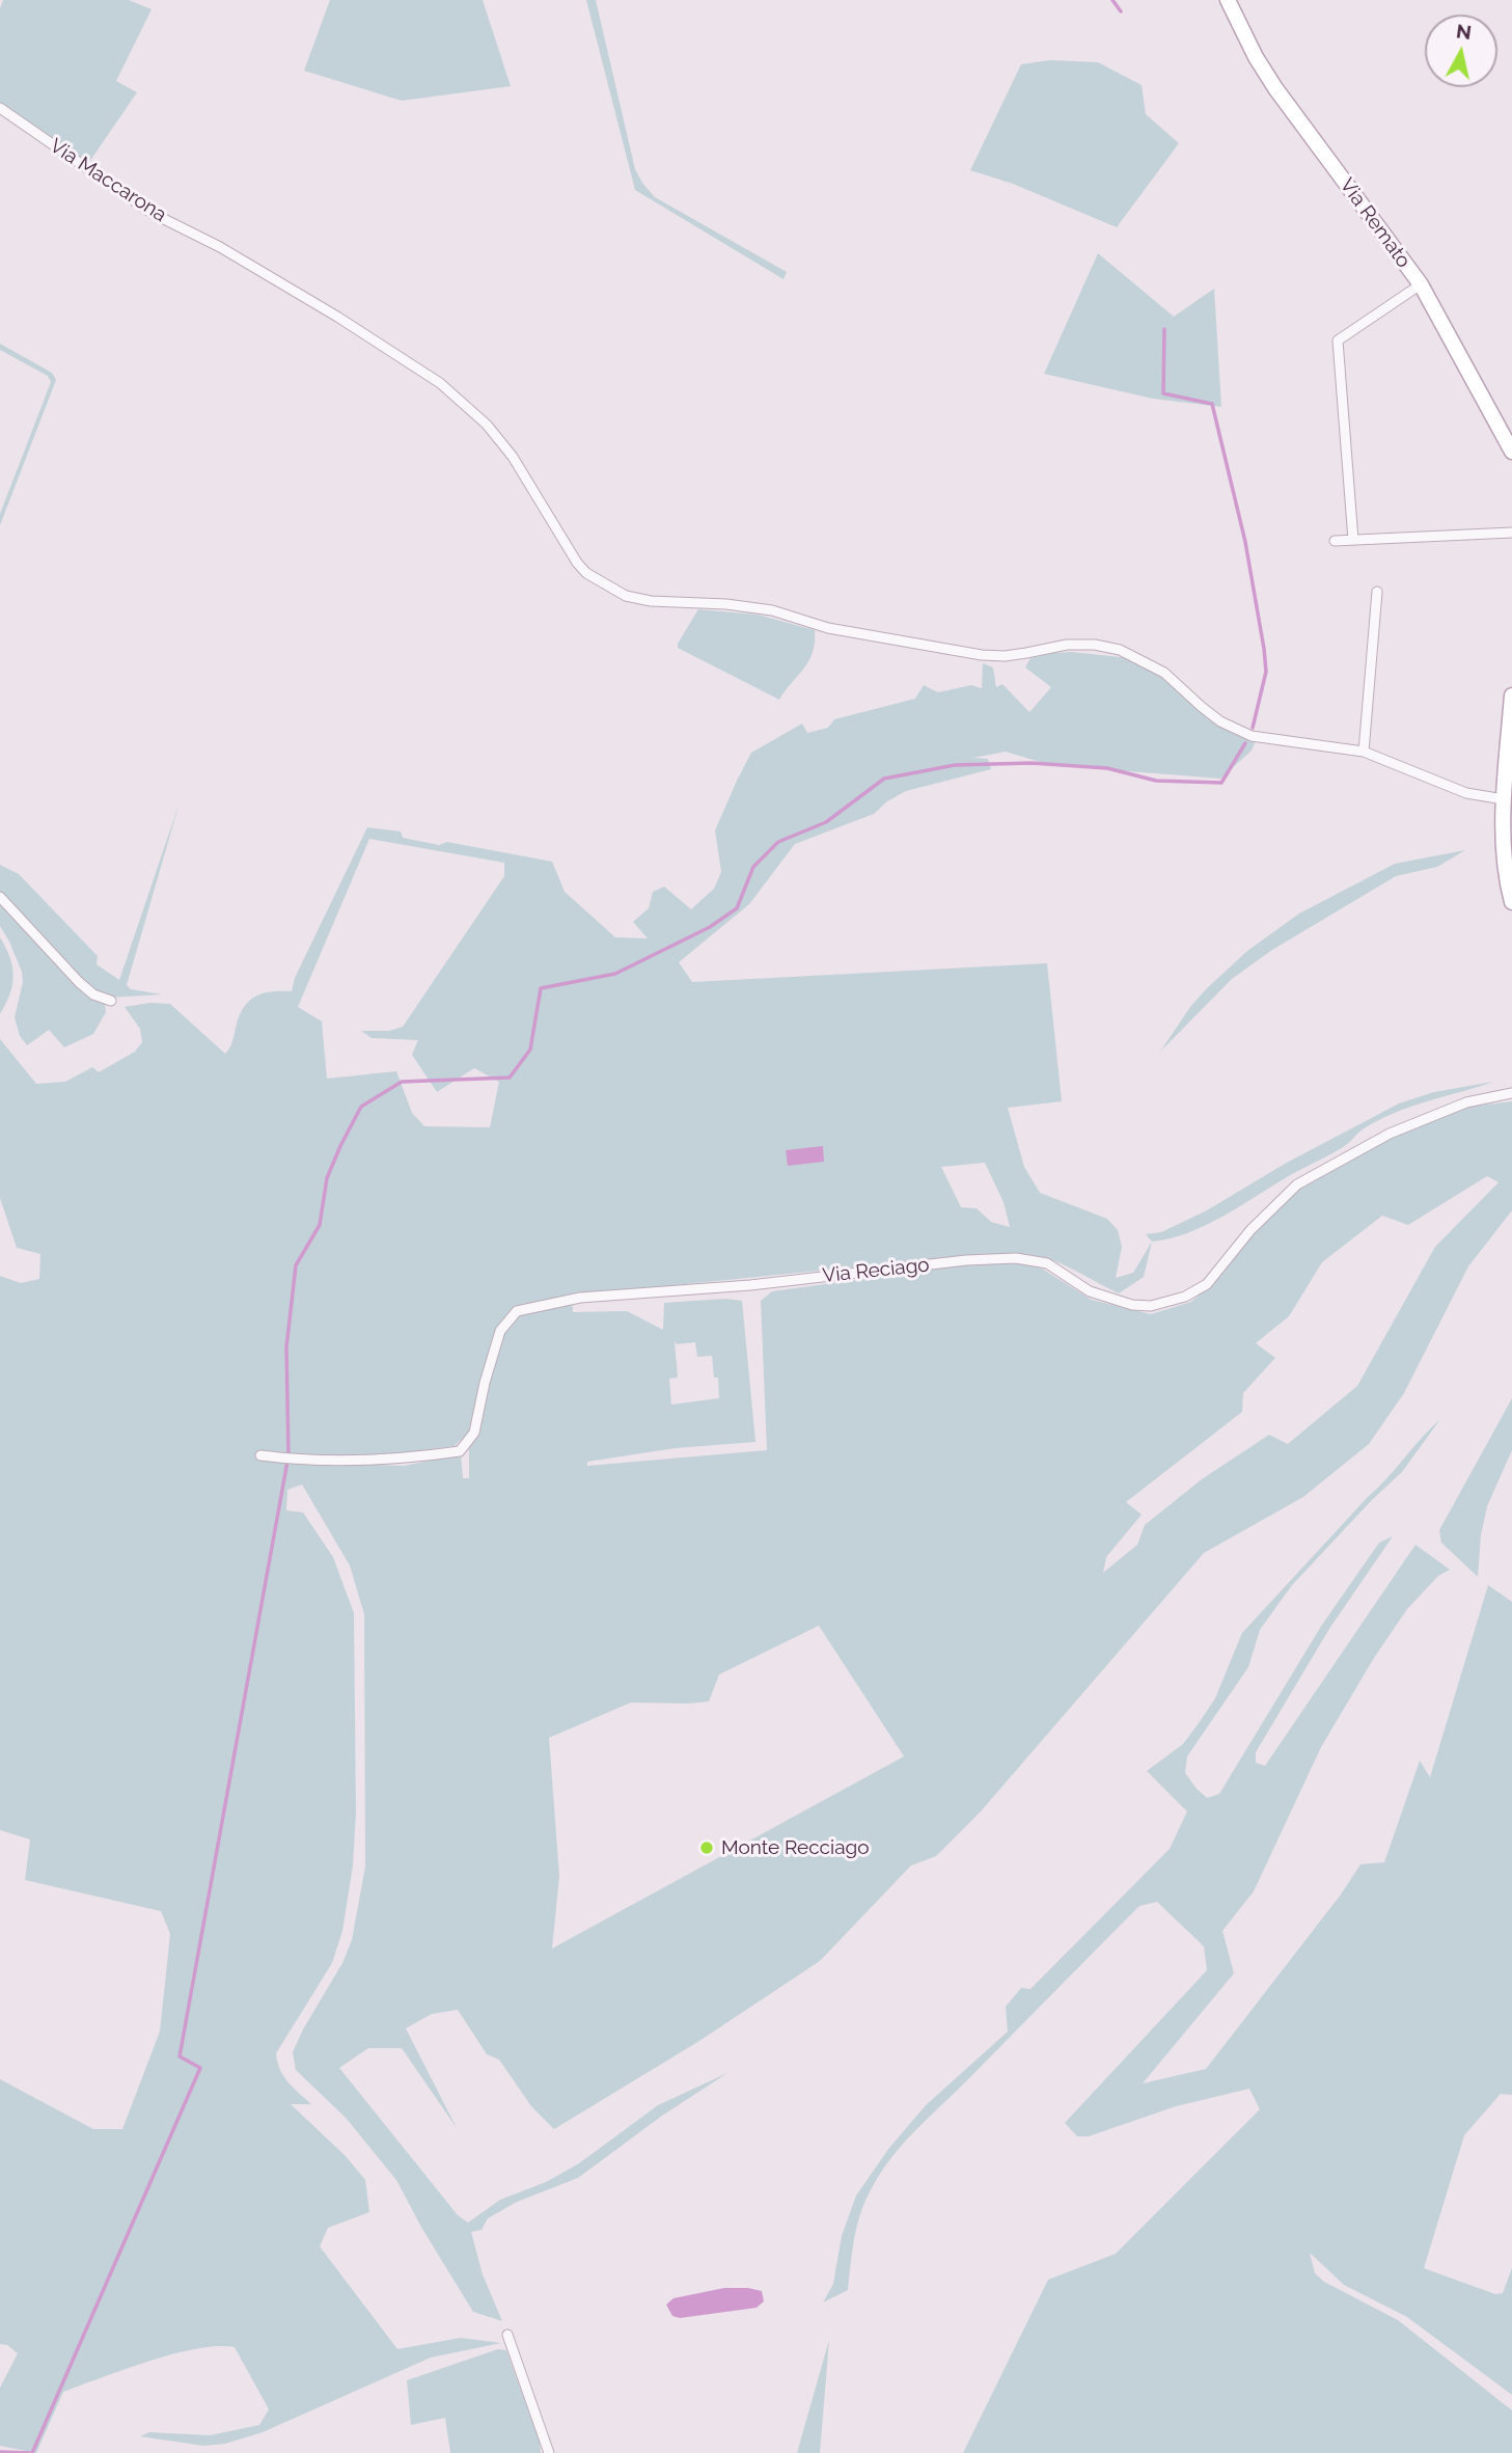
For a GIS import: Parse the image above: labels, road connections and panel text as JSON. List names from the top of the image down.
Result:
{
  "streets": {
    "main road": ["Via Remato"],
    "street": ["Via Maccarona", "Via Reciago"]
  },
  "places": ["Monte Recciago"],
  "north": "top"
}
